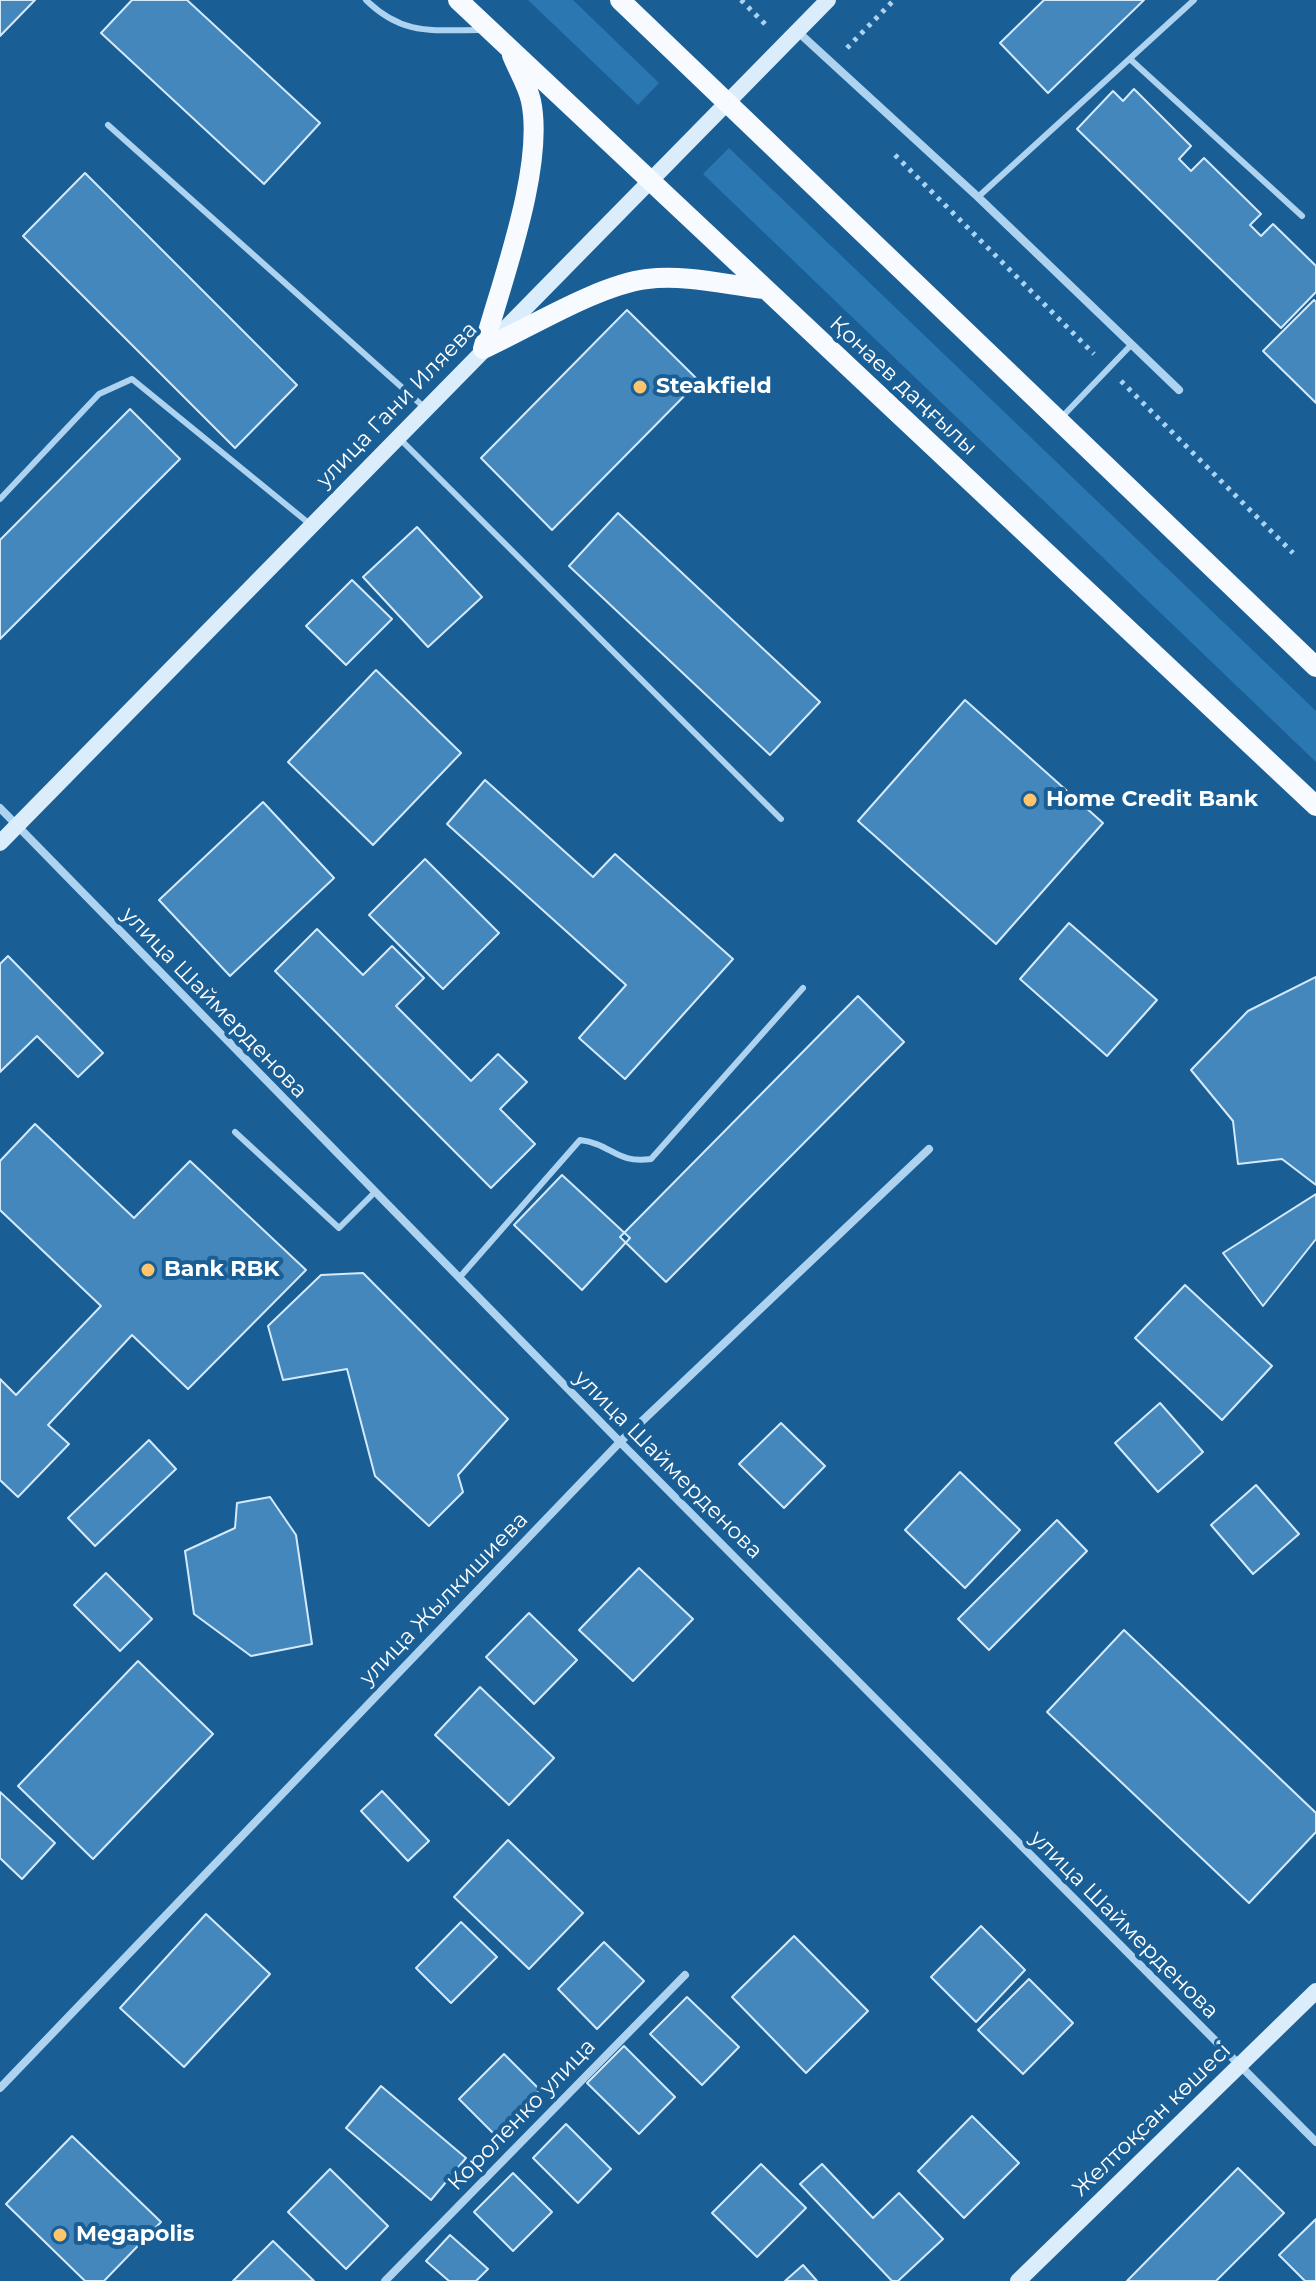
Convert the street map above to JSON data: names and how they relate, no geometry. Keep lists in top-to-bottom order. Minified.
{"streets":{"main road":["Қонаев даңғылы"],"street":["улица Гани Иляева","улица Шаймерденова","улица Жылкишиева","Короленко улица","Желтоқсан көшесі"]},"crossings":[["Қонаев даңғылы","улица Гани Иляева"],["улица Гани Иляева","улица Шаймерденова"],["улица Шаймерденова","улица Жылкишиева"],["улица Шаймерденова","Желтоқсан көшесі"]],"places":["Steakfield","Home Credit Bank","Bank RBK","Megapolis"]}
